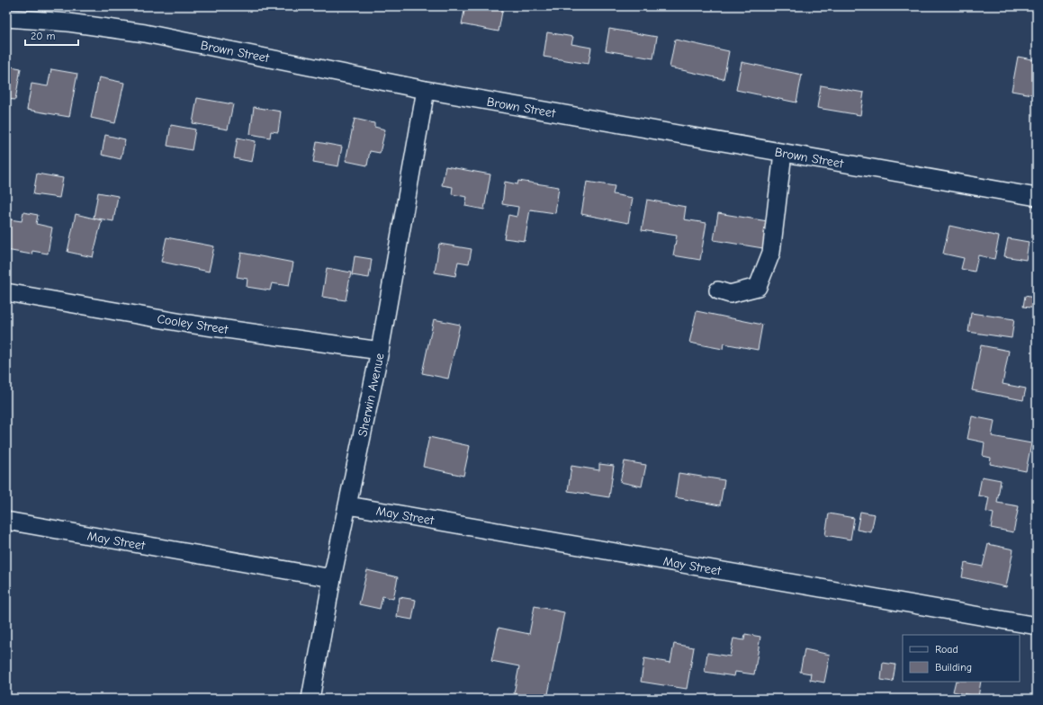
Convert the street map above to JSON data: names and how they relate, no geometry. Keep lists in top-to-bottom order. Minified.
{"streets":{"street":["Brown Street","Cooley Street","Sherwin Avenue","May Street"]},"crossings":[["Brown Street","Sherwin Avenue"],["Cooley Street","Sherwin Avenue"],["Sherwin Avenue","May Street"]],"legend":["Road","Building"],"scale_bar":"20 m"}
